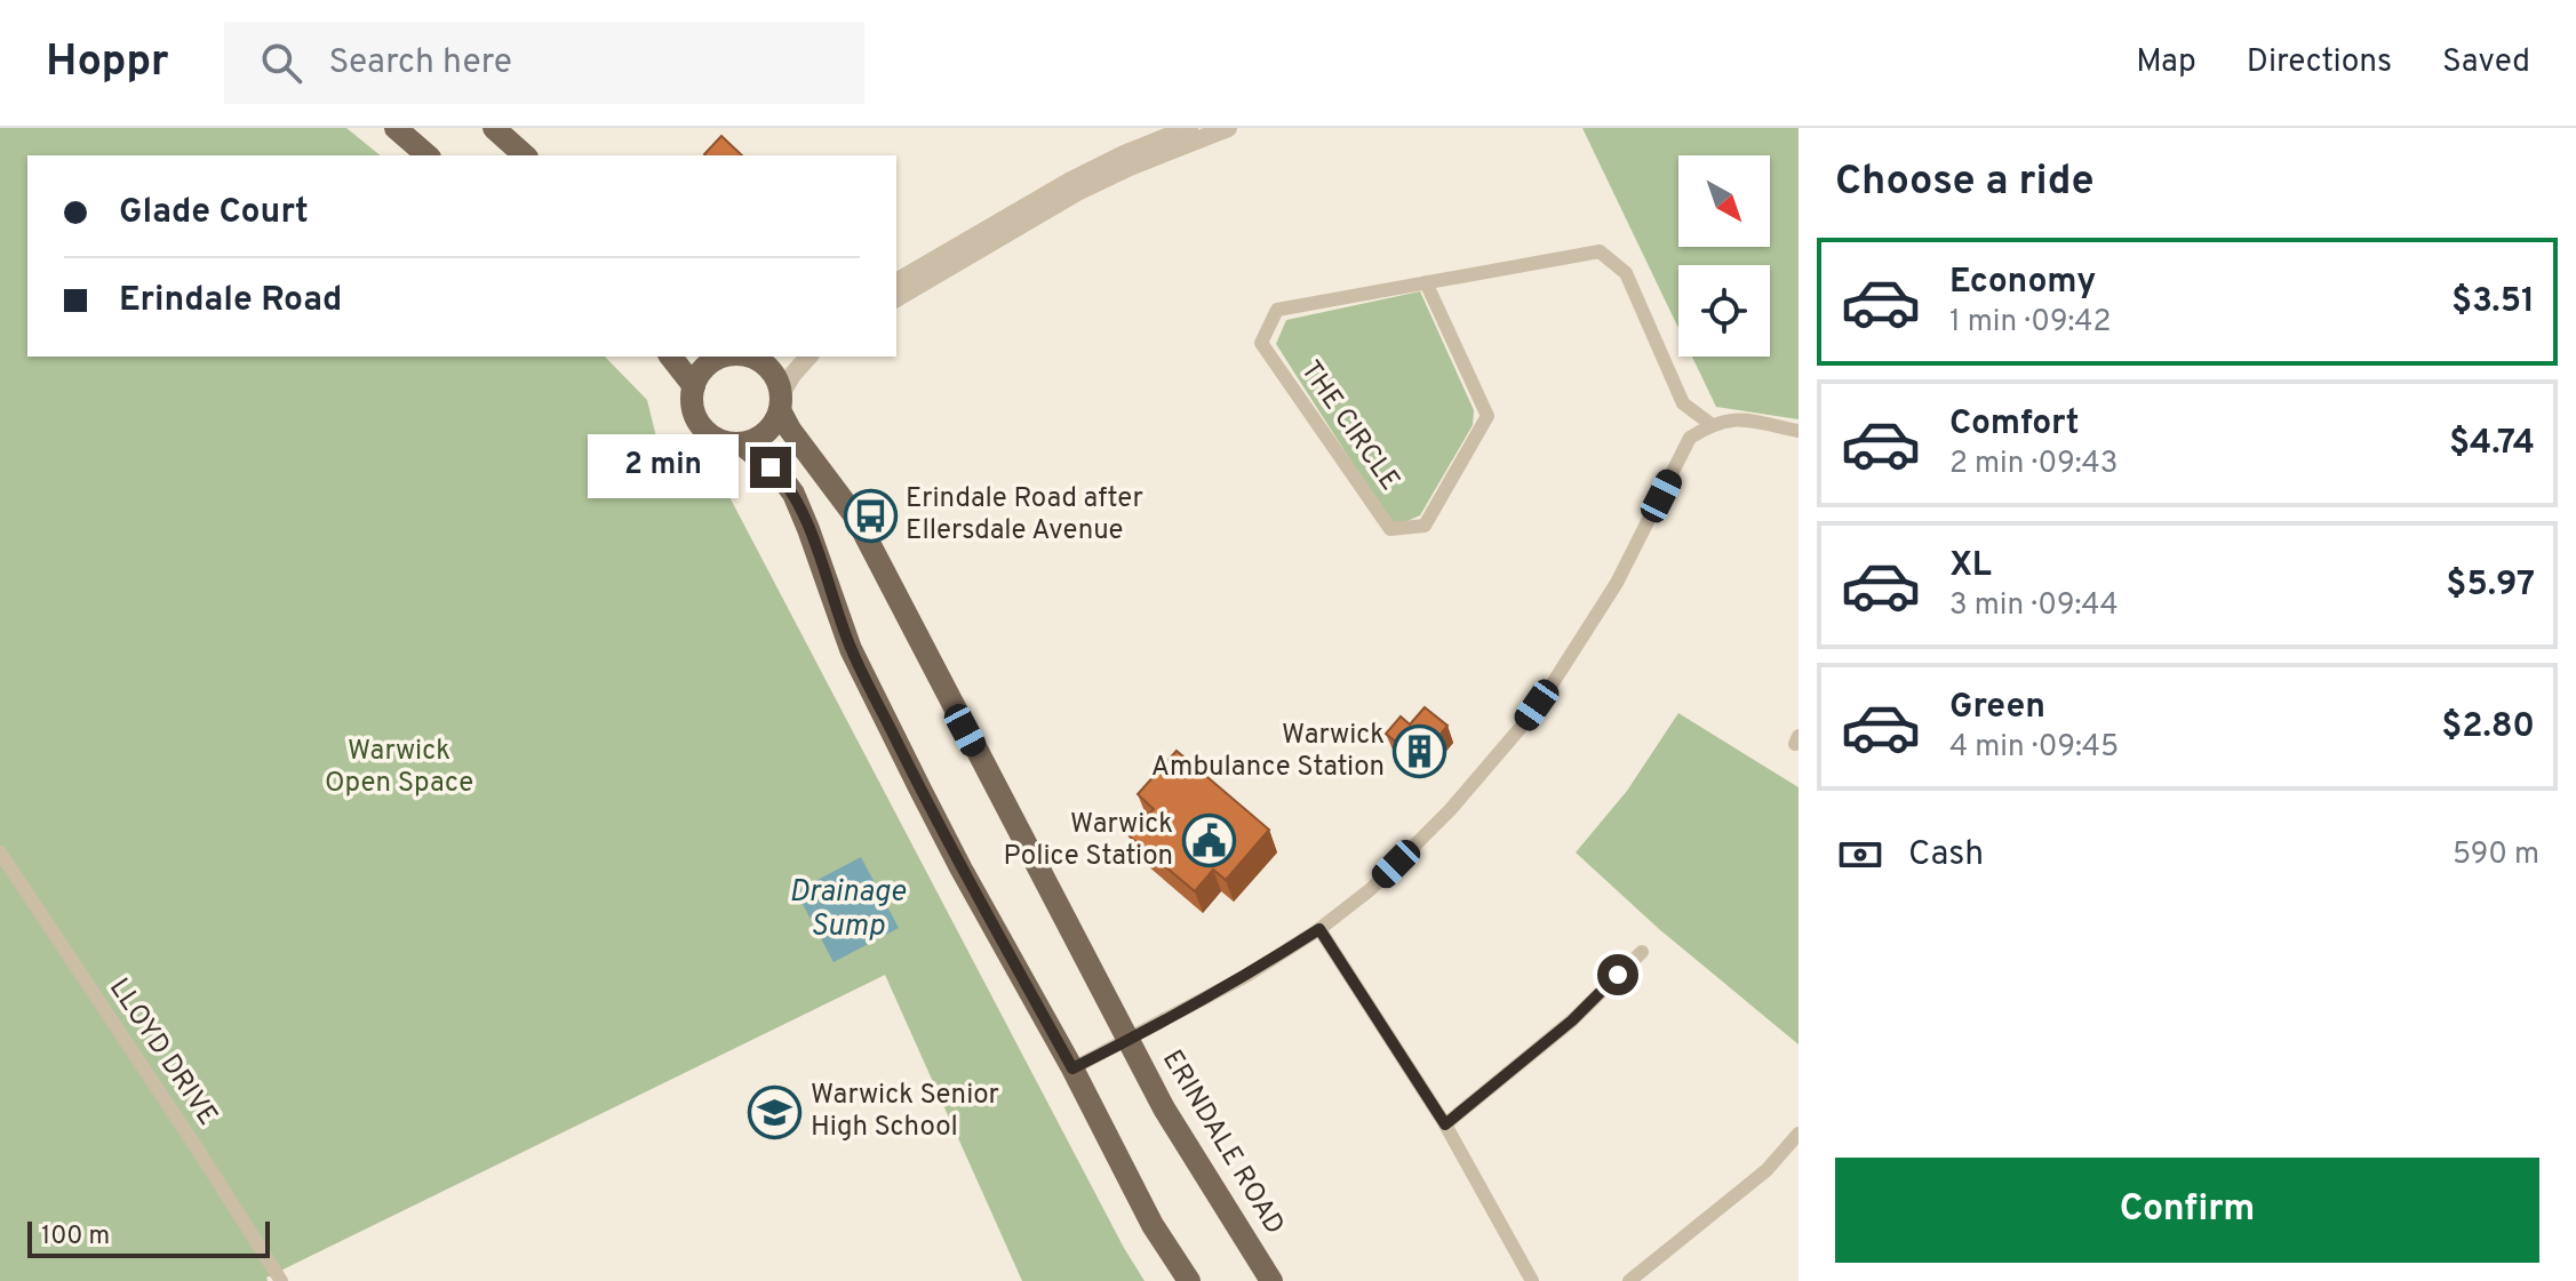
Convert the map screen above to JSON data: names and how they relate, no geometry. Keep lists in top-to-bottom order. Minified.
{"streets":{"main road":["ERINDALE ROAD"],"street":["THE CIRCLE","LLOYD DRIVE"]},"water":["Drainage Sump"],"parks":["Warwick Open Space"],"places":{"bus stop":["Erindale Road after Ellersdale Avenue"],"building":["Warwick Ambulance Station"],"public building":["Warwick Police Station"],"school or university":["Warwick Senior High School"]},"scale_bar":"100 m","north":"bottom right","page":{"header":"Hoppr","search":"Search here","nav":["Map","Directions","Saved"],"heading":"Choose a ride","banner":["Glade Court","Erindale Road"],"list":[{"name":"Economy","note":"1 min · 09:42","value":"$3.51"},{"name":"Comfort","note":"2 min · 09:43","value":"$4.74"},{"name":"XL","note":"3 min · 09:44","value":"$5.97"},{"name":"Green","note":"4 min · 09:45","value":"$2.80"}],"bubble":"2 min","pay":["Cash","590 m"],"buttons":"Confirm","scale":"100 m"}}
